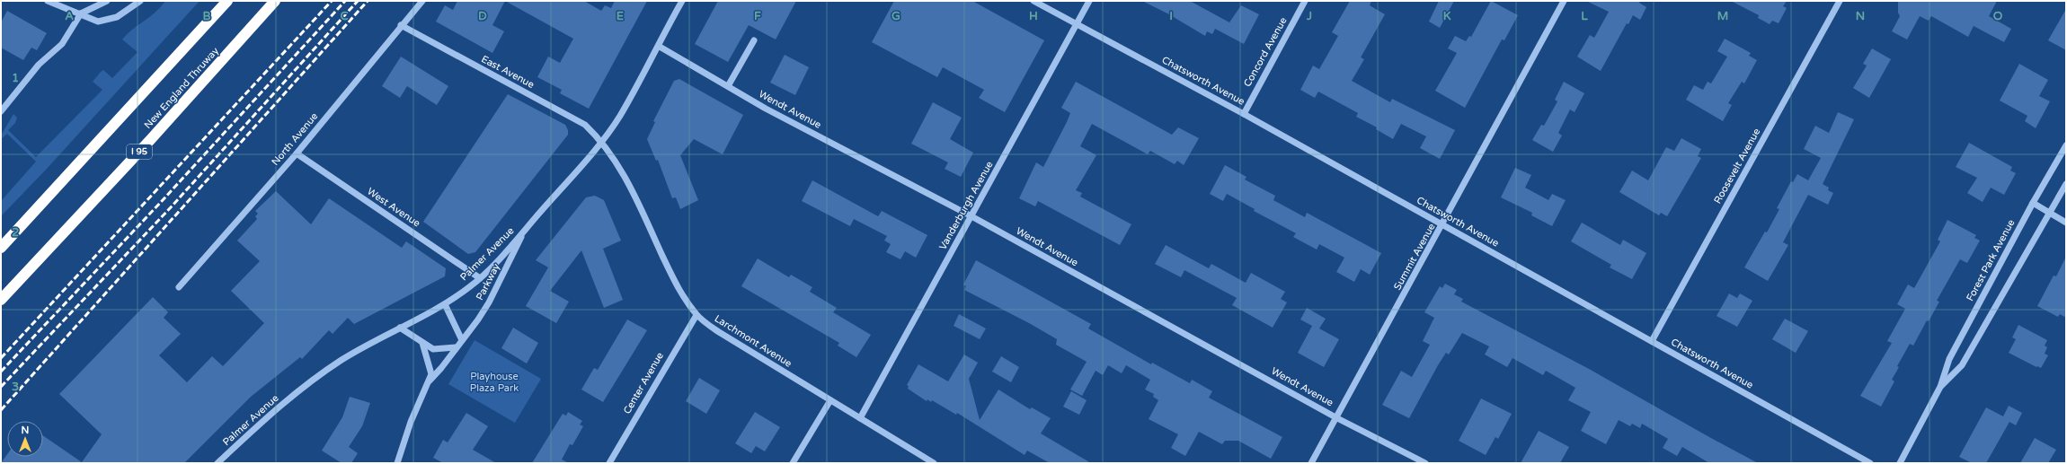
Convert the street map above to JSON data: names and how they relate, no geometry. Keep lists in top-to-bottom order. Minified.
{"streets":{"highway":["New England Thruway","I 95"],"street":["Concord Avenue","East Avenue","Chatsworth Avenue","Wendt Avenue","North Avenue","Roosevelt Avenue","Vanderburgh Avenue","West Avenue","Palmer Avenue","Summit Avenue","Forest Park Avenue","Parkway","Larchmont Avenue","Center Avenue"]},"crossings":[["Concord Avenue","Chatsworth Avenue"],["East Avenue","North Avenue"],["East Avenue","Palmer Avenue"],["East Avenue","Larchmont Avenue"],["Chatsworth Avenue","Roosevelt Avenue"],["Chatsworth Avenue","Vanderburgh Avenue"],["Chatsworth Avenue","Summit Avenue"],["Wendt Avenue","Vanderburgh Avenue"],["Wendt Avenue","Palmer Avenue"],["Wendt Avenue","Summit Avenue"],["North Avenue","West Avenue"],["Vanderburgh Avenue","Larchmont Avenue"],["West Avenue","Palmer Avenue"],["Palmer Avenue","Parkway"],["Palmer Avenue","Larchmont Avenue"],["Larchmont Avenue","Center Avenue"]],"parks":["Playhouse Plaza Park"],"north":"top","grid":{"columns":["A","B","C","D","E","F","G","H","I","J","K","L","M","N","O"],"rows":["1","2","3"]}}
